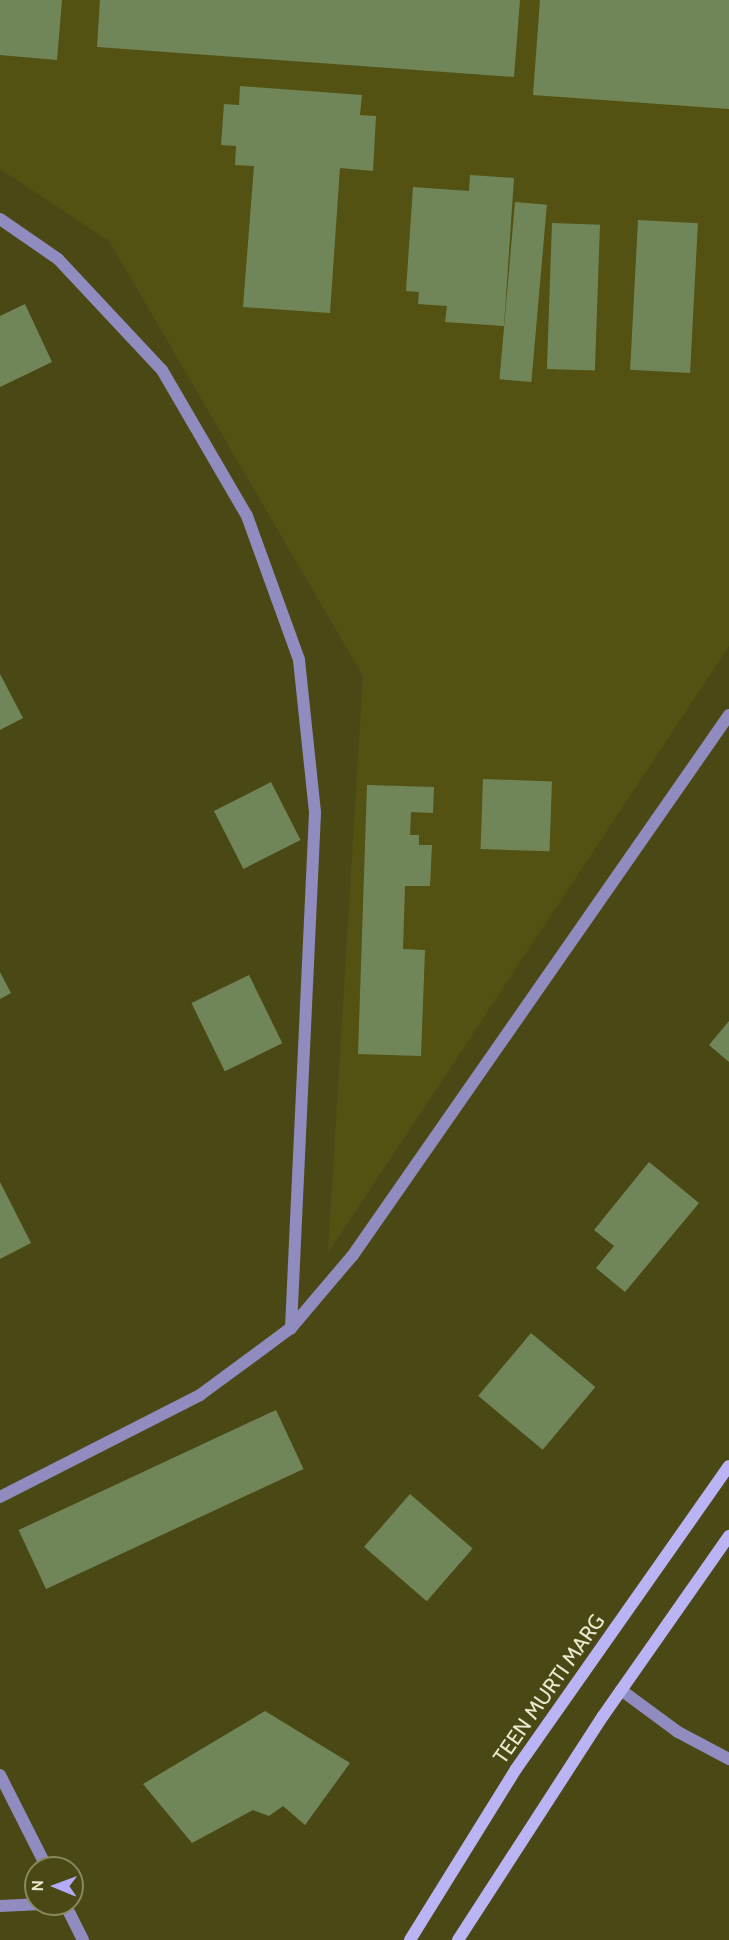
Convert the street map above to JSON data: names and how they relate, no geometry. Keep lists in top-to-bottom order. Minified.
{"streets":{"main road":["TEEN MURTI MARG"]},"north":"left"}
